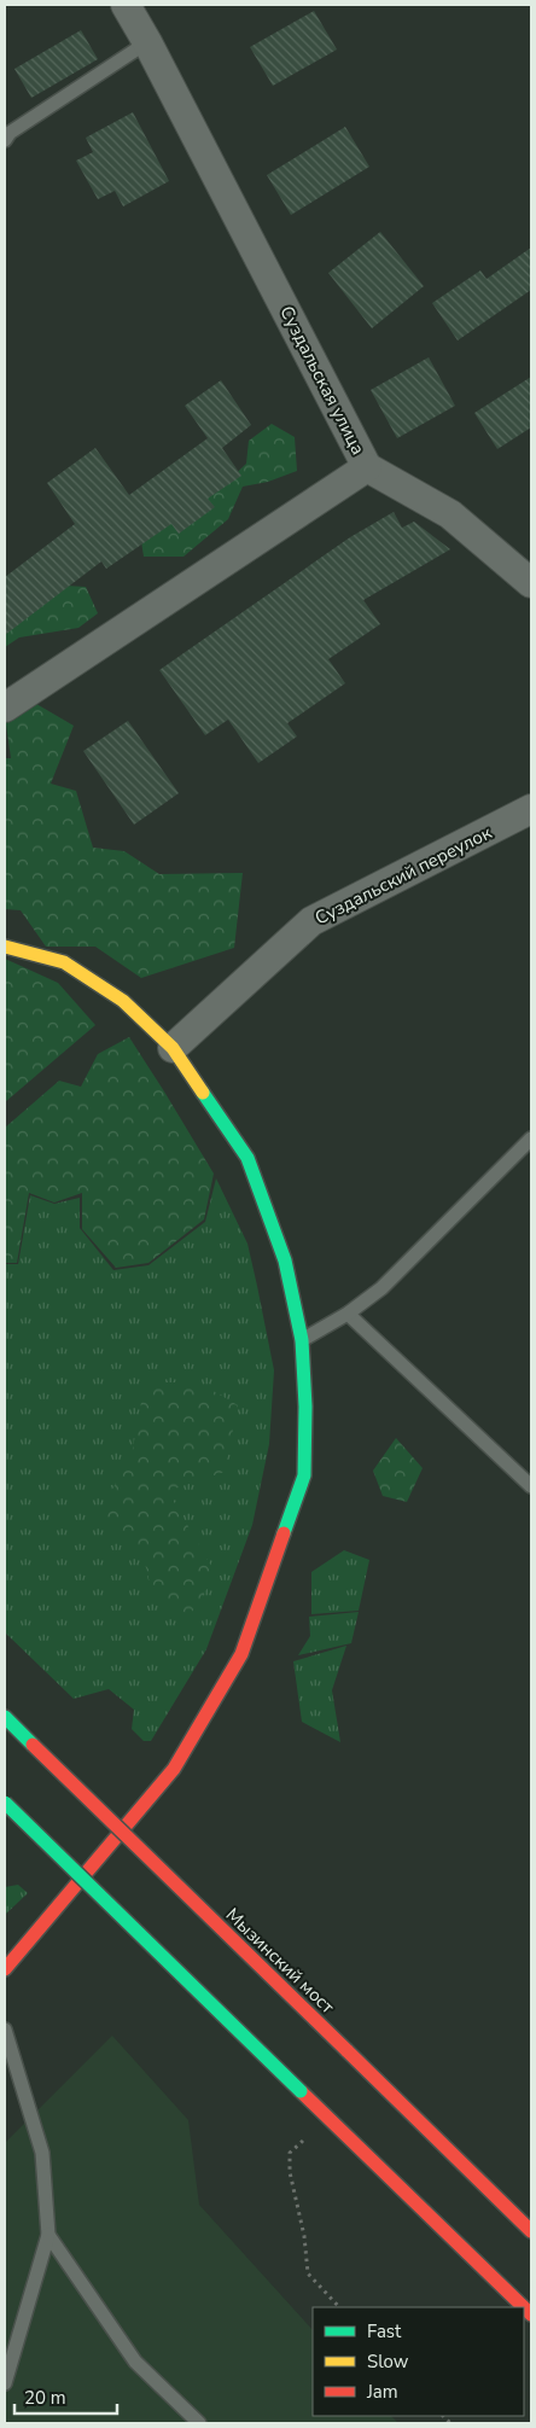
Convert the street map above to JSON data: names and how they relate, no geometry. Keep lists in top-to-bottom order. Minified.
{"streets":{"main road":["Мызинский мост"],"street":["Суздальская улица","Суздальский переулок"]},"legend":["Fast","Slow","Jam"],"scale_bar":"20 m"}
